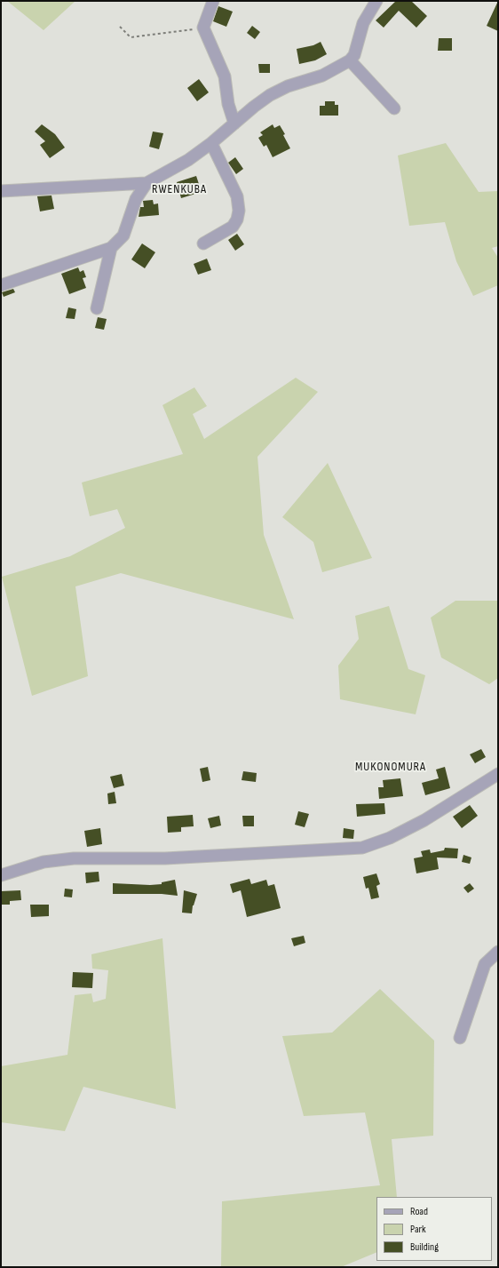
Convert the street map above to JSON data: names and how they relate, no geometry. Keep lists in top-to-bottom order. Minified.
{"districts":["RWENKUBA","MUKONOMURA"],"legend":["Road","Park","Building"]}
